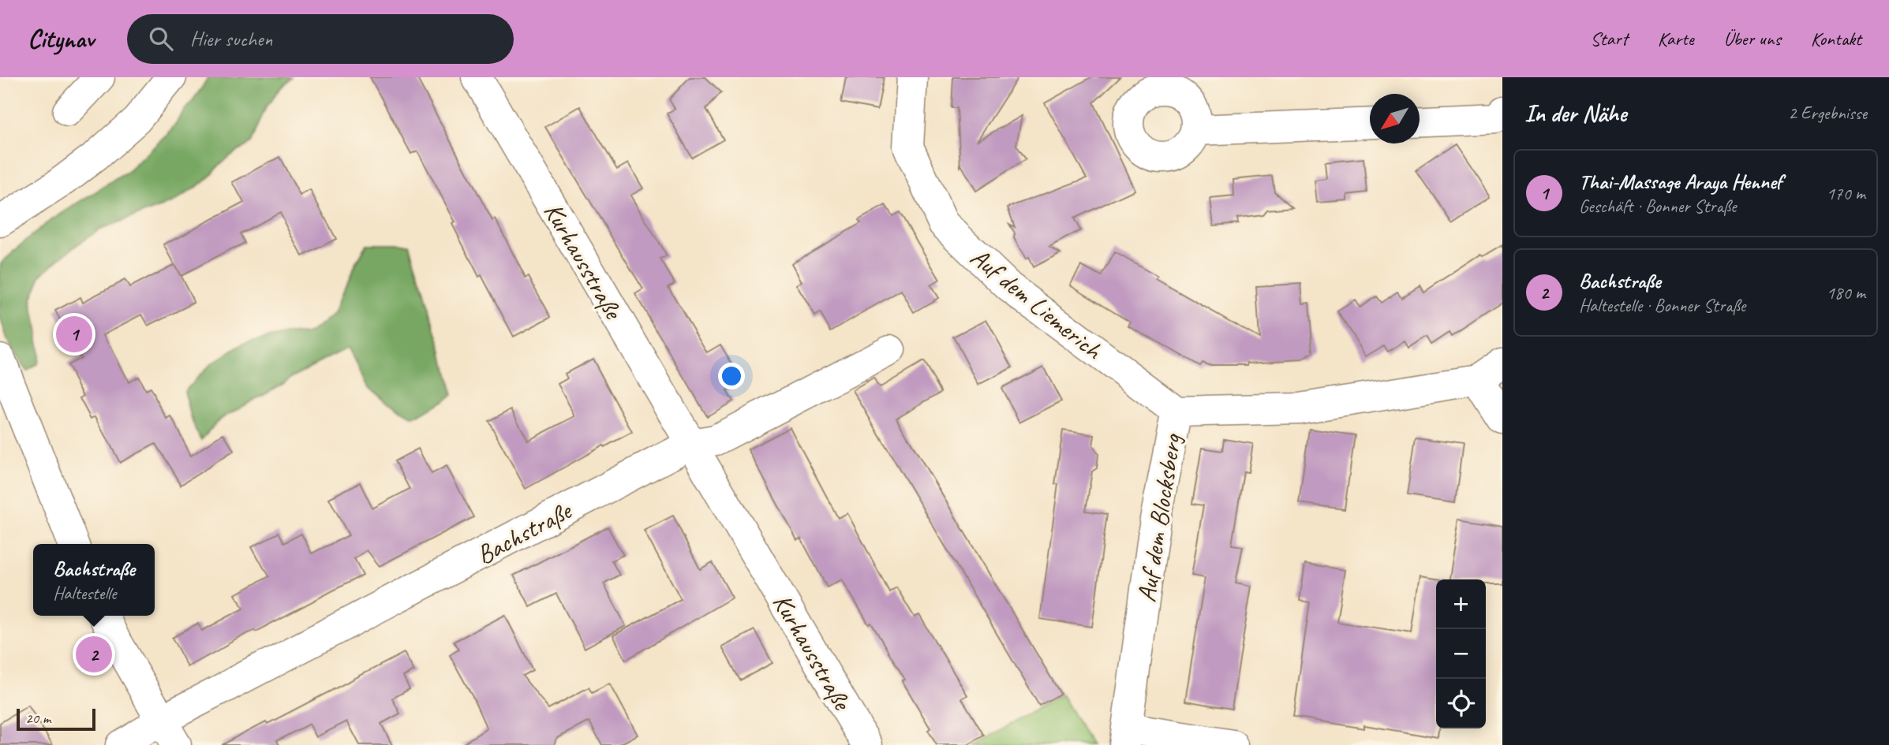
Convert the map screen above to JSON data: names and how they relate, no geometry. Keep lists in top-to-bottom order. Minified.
{"streets":{"street":["Kurhausstraße","Auf dem Liemerich","Auf dem Blocksberg","Bachstraße"]},"crossings":[["Kurhausstraße","Bachstraße"],["Auf dem Liemerich","Auf dem Blocksberg"]],"scale_bar":"20 m","north":"bottom left","page":{"header":"Citynav","search":"Hier suchen","nav":["Start","Karte","Über uns","Kontakt"],"heading":["In der Nähe","2 Ergebnisse"],"list":[{"mark":"1","name":"Thai-Massage Araya Hennef","note":"Geschäft · Bonner Straße","value":"170 m"},{"mark":"2","name":"Bachstraße","note":"Haltestelle · Bonner Straße","value":"180 m"}],"pins":["1","2"],"popup":["Bachstraße","Haltestelle"],"map_buttons":["+","−"],"scale":"20 m"}}
